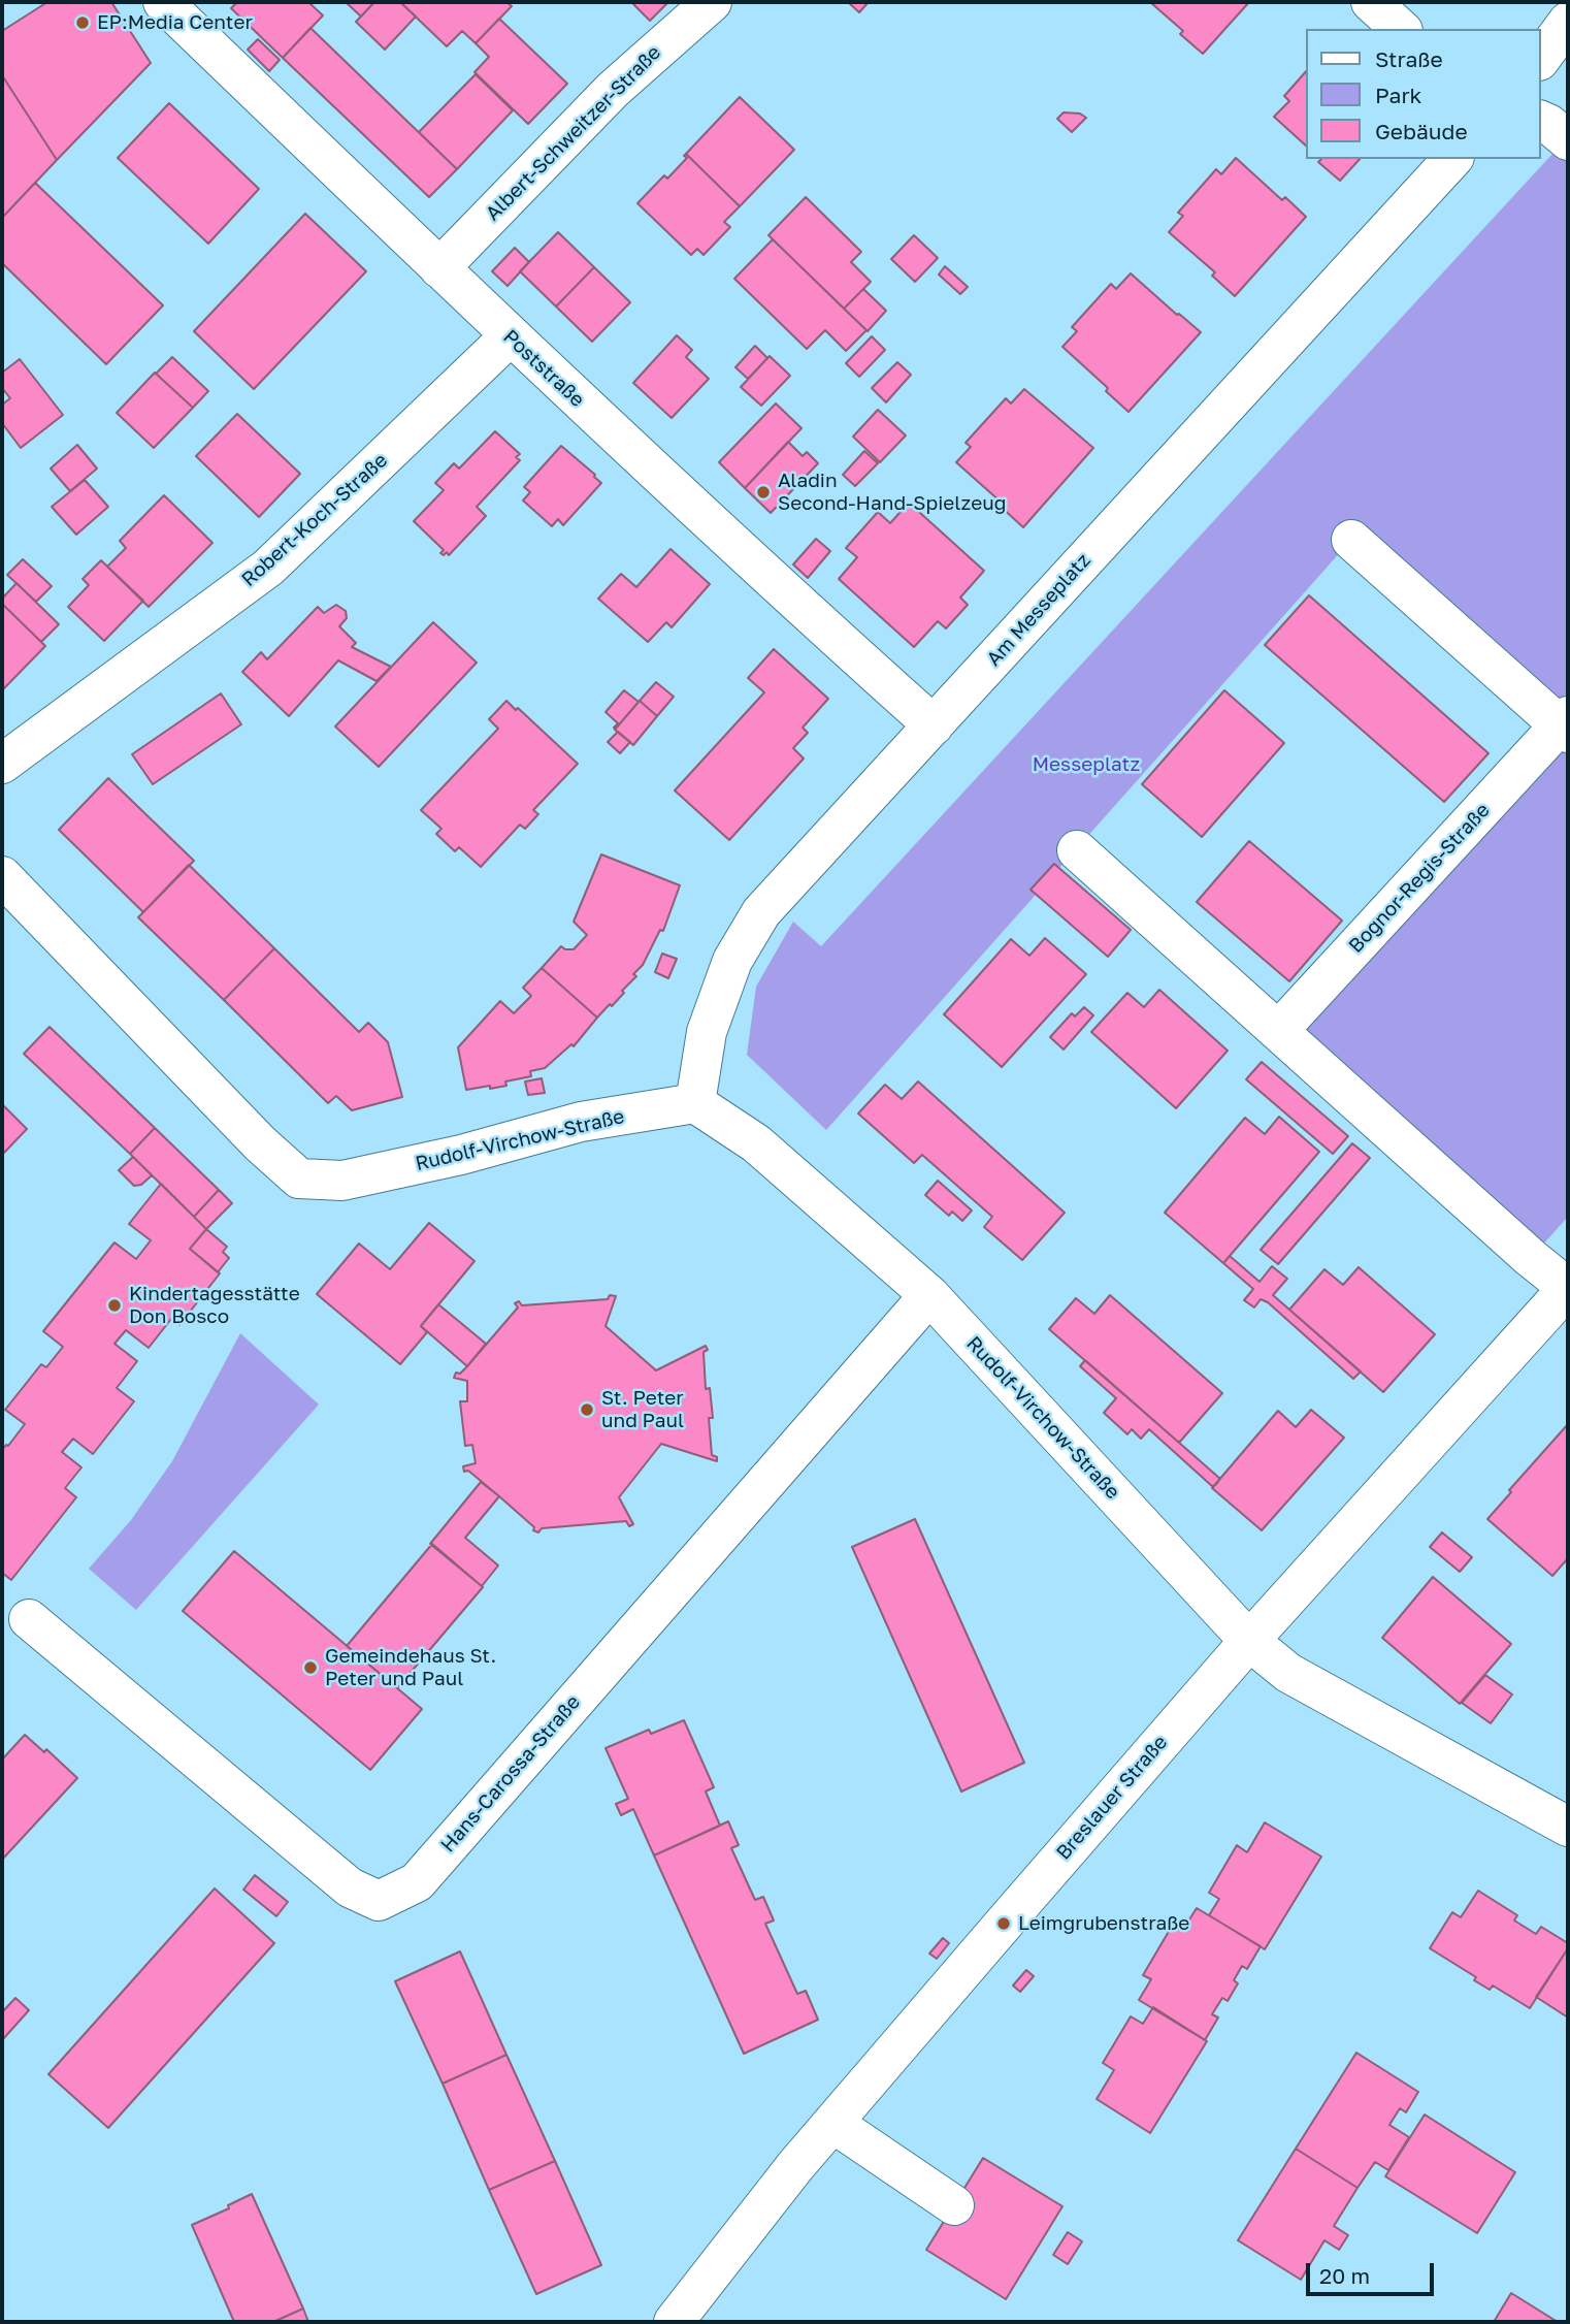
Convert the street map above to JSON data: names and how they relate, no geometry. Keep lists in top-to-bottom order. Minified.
{"streets":{"street":["Albert-Schweitzer-Straße","Poststraße","Robert-Koch-Straße","Am Messeplatz","Bognor-Regis-Straße","Rudolf-Virchow-Straße","Hans-Carossa-Straße","Breslauer Straße"]},"crossings":[["Albert-Schweitzer-Straße","Poststraße"],["Poststraße","Robert-Koch-Straße"],["Poststraße","Am Messeplatz"],["Am Messeplatz","Rudolf-Virchow-Straße"],["Rudolf-Virchow-Straße","Hans-Carossa-Straße"],["Rudolf-Virchow-Straße","Breslauer Straße"]],"parks":["Messeplatz"],"places":["EP:Media Center","Aladin Second-Hand-Spielzeug","Kindertagesstätte Don Bosco","St. Peter und Paul","Gemeindehaus St. Peter und Paul","Leimgrubenstraße"],"legend":["Straße","Park","Gebäude"],"scale_bar":"20 m"}
